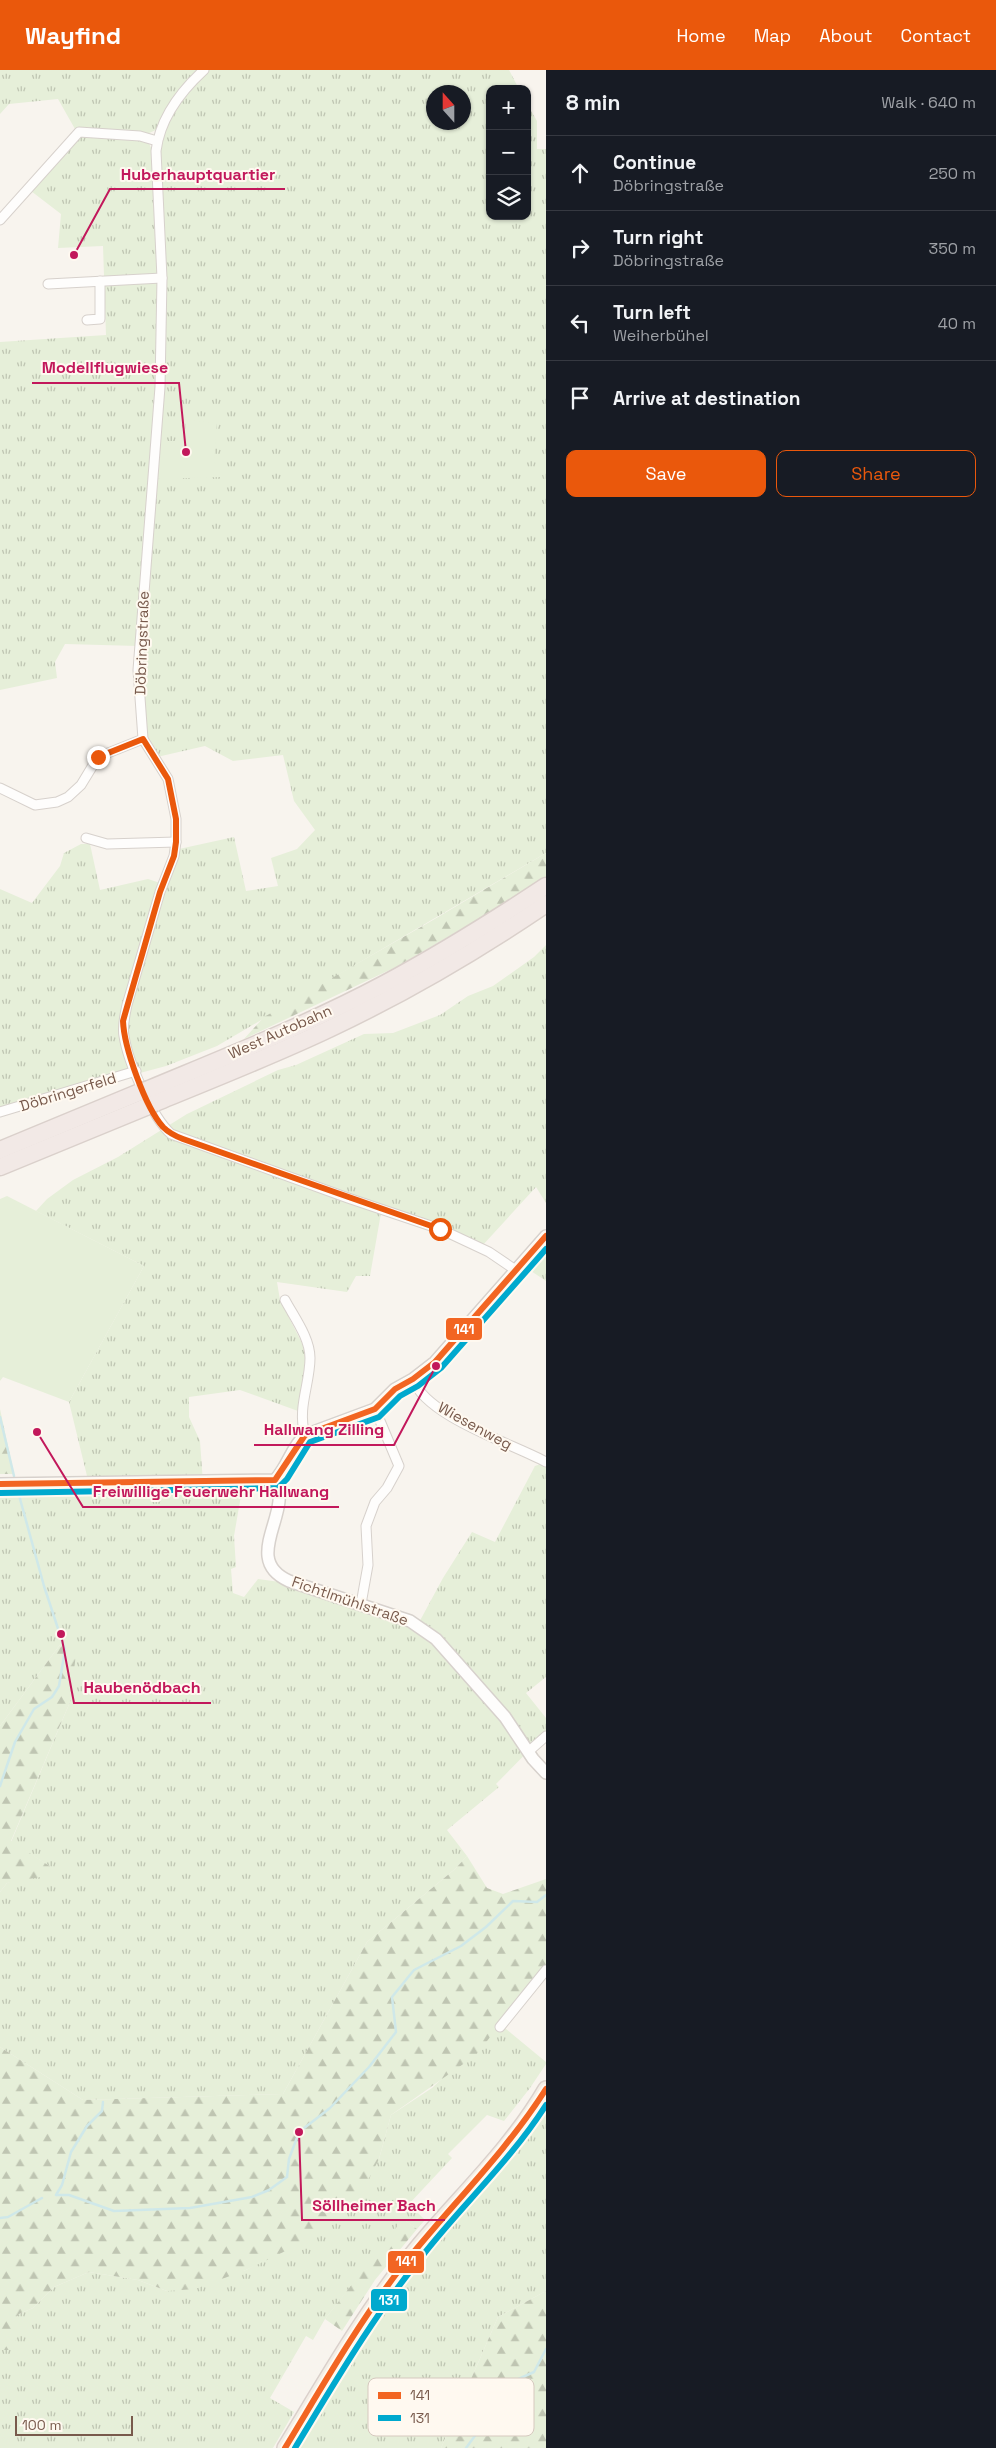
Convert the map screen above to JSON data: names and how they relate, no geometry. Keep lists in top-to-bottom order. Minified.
{"streets":{"highway":["West Autobahn"],"street":["Döbringstraße","Döbringerfeld","Wiesenweg","Fichtlmühlstraße"]},"crossings":[["Döbringstraße","Döbringerfeld"]],"places":["Huberhauptquartier","Modellflugwiese","Hallwang Zilling","Freiwillige Feuerwehr Hallwang","Haubenödbach","Söllheimer Bach"],"lines":["transit line 141","transit line 131"],"legend":["141","131"],"scale_bar":"100 m","north":"top","page":{"header":"Wayfind","nav":["Home","Map","About","Contact"],"heading":["8 min","Walk · 640 m"],"map_buttons":["+","−"],"list":[["Continue","Döbringstraße","250 m"],["Turn right","Döbringstraße","350 m"],["Turn left","Weiherbühel","40 m"],"Arrive at destination"],"buttons":["Save","Share"],"scale":"100 m"}}
